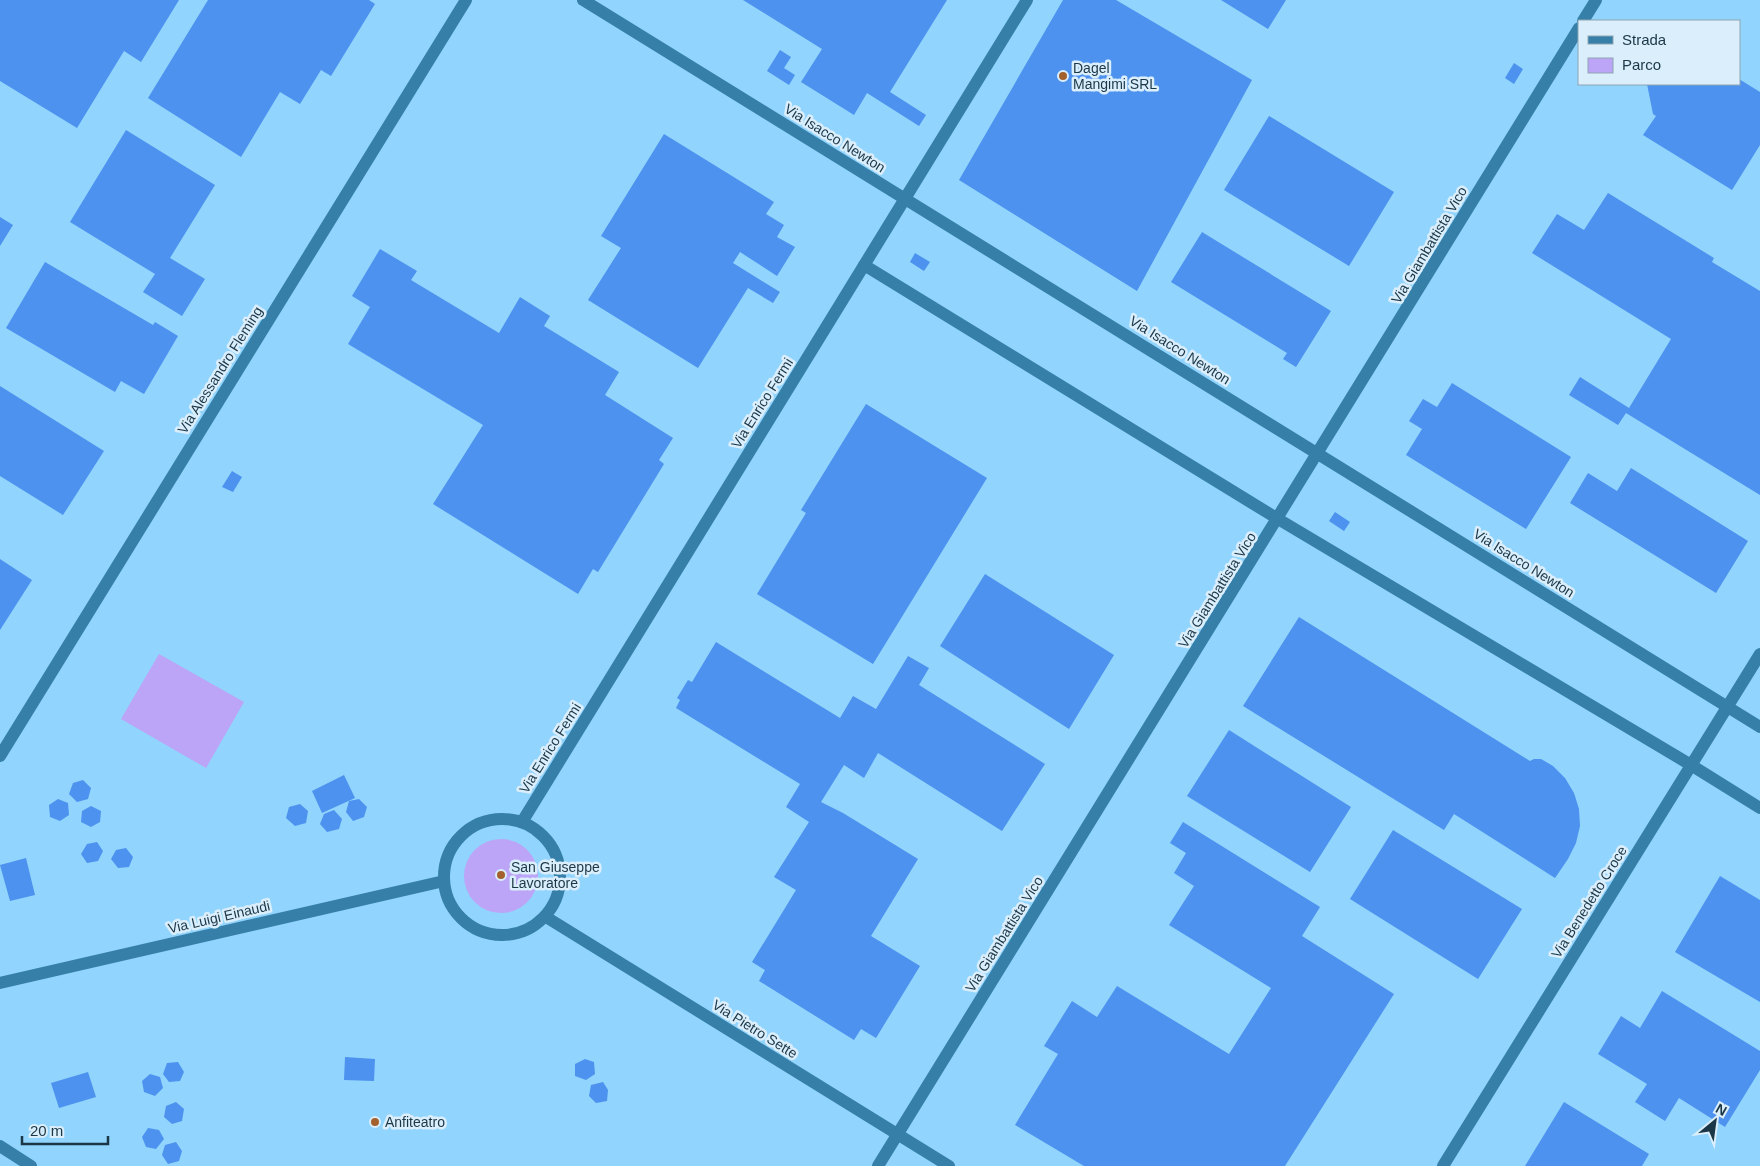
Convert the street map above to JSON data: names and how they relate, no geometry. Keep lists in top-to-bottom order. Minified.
{"streets":{"street":["Via Isacco Newton","Via Giambattista Vico","Via Alessandro Fleming","Via Enrico Fermi","Via Benedetto Croce","Via Luigi Einaudi","Via Pietro Sette"]},"crossings":[["Via Isacco Newton","Via Giambattista Vico"],["Via Isacco Newton","Via Enrico Fermi"],["Via Isacco Newton","Via Benedetto Croce"],["Via Giambattista Vico","Via Pietro Sette"],["Via Enrico Fermi","Via Luigi Einaudi"],["Via Enrico Fermi","Via Pietro Sette"],["Via Luigi Einaudi","Via Pietro Sette"]],"places":["Dagel Mangimi SRL","San Giuseppe Lavoratore","Anfiteatro"],"legend":["Strada","Parco"],"scale_bar":"20 m","north":"top right"}
